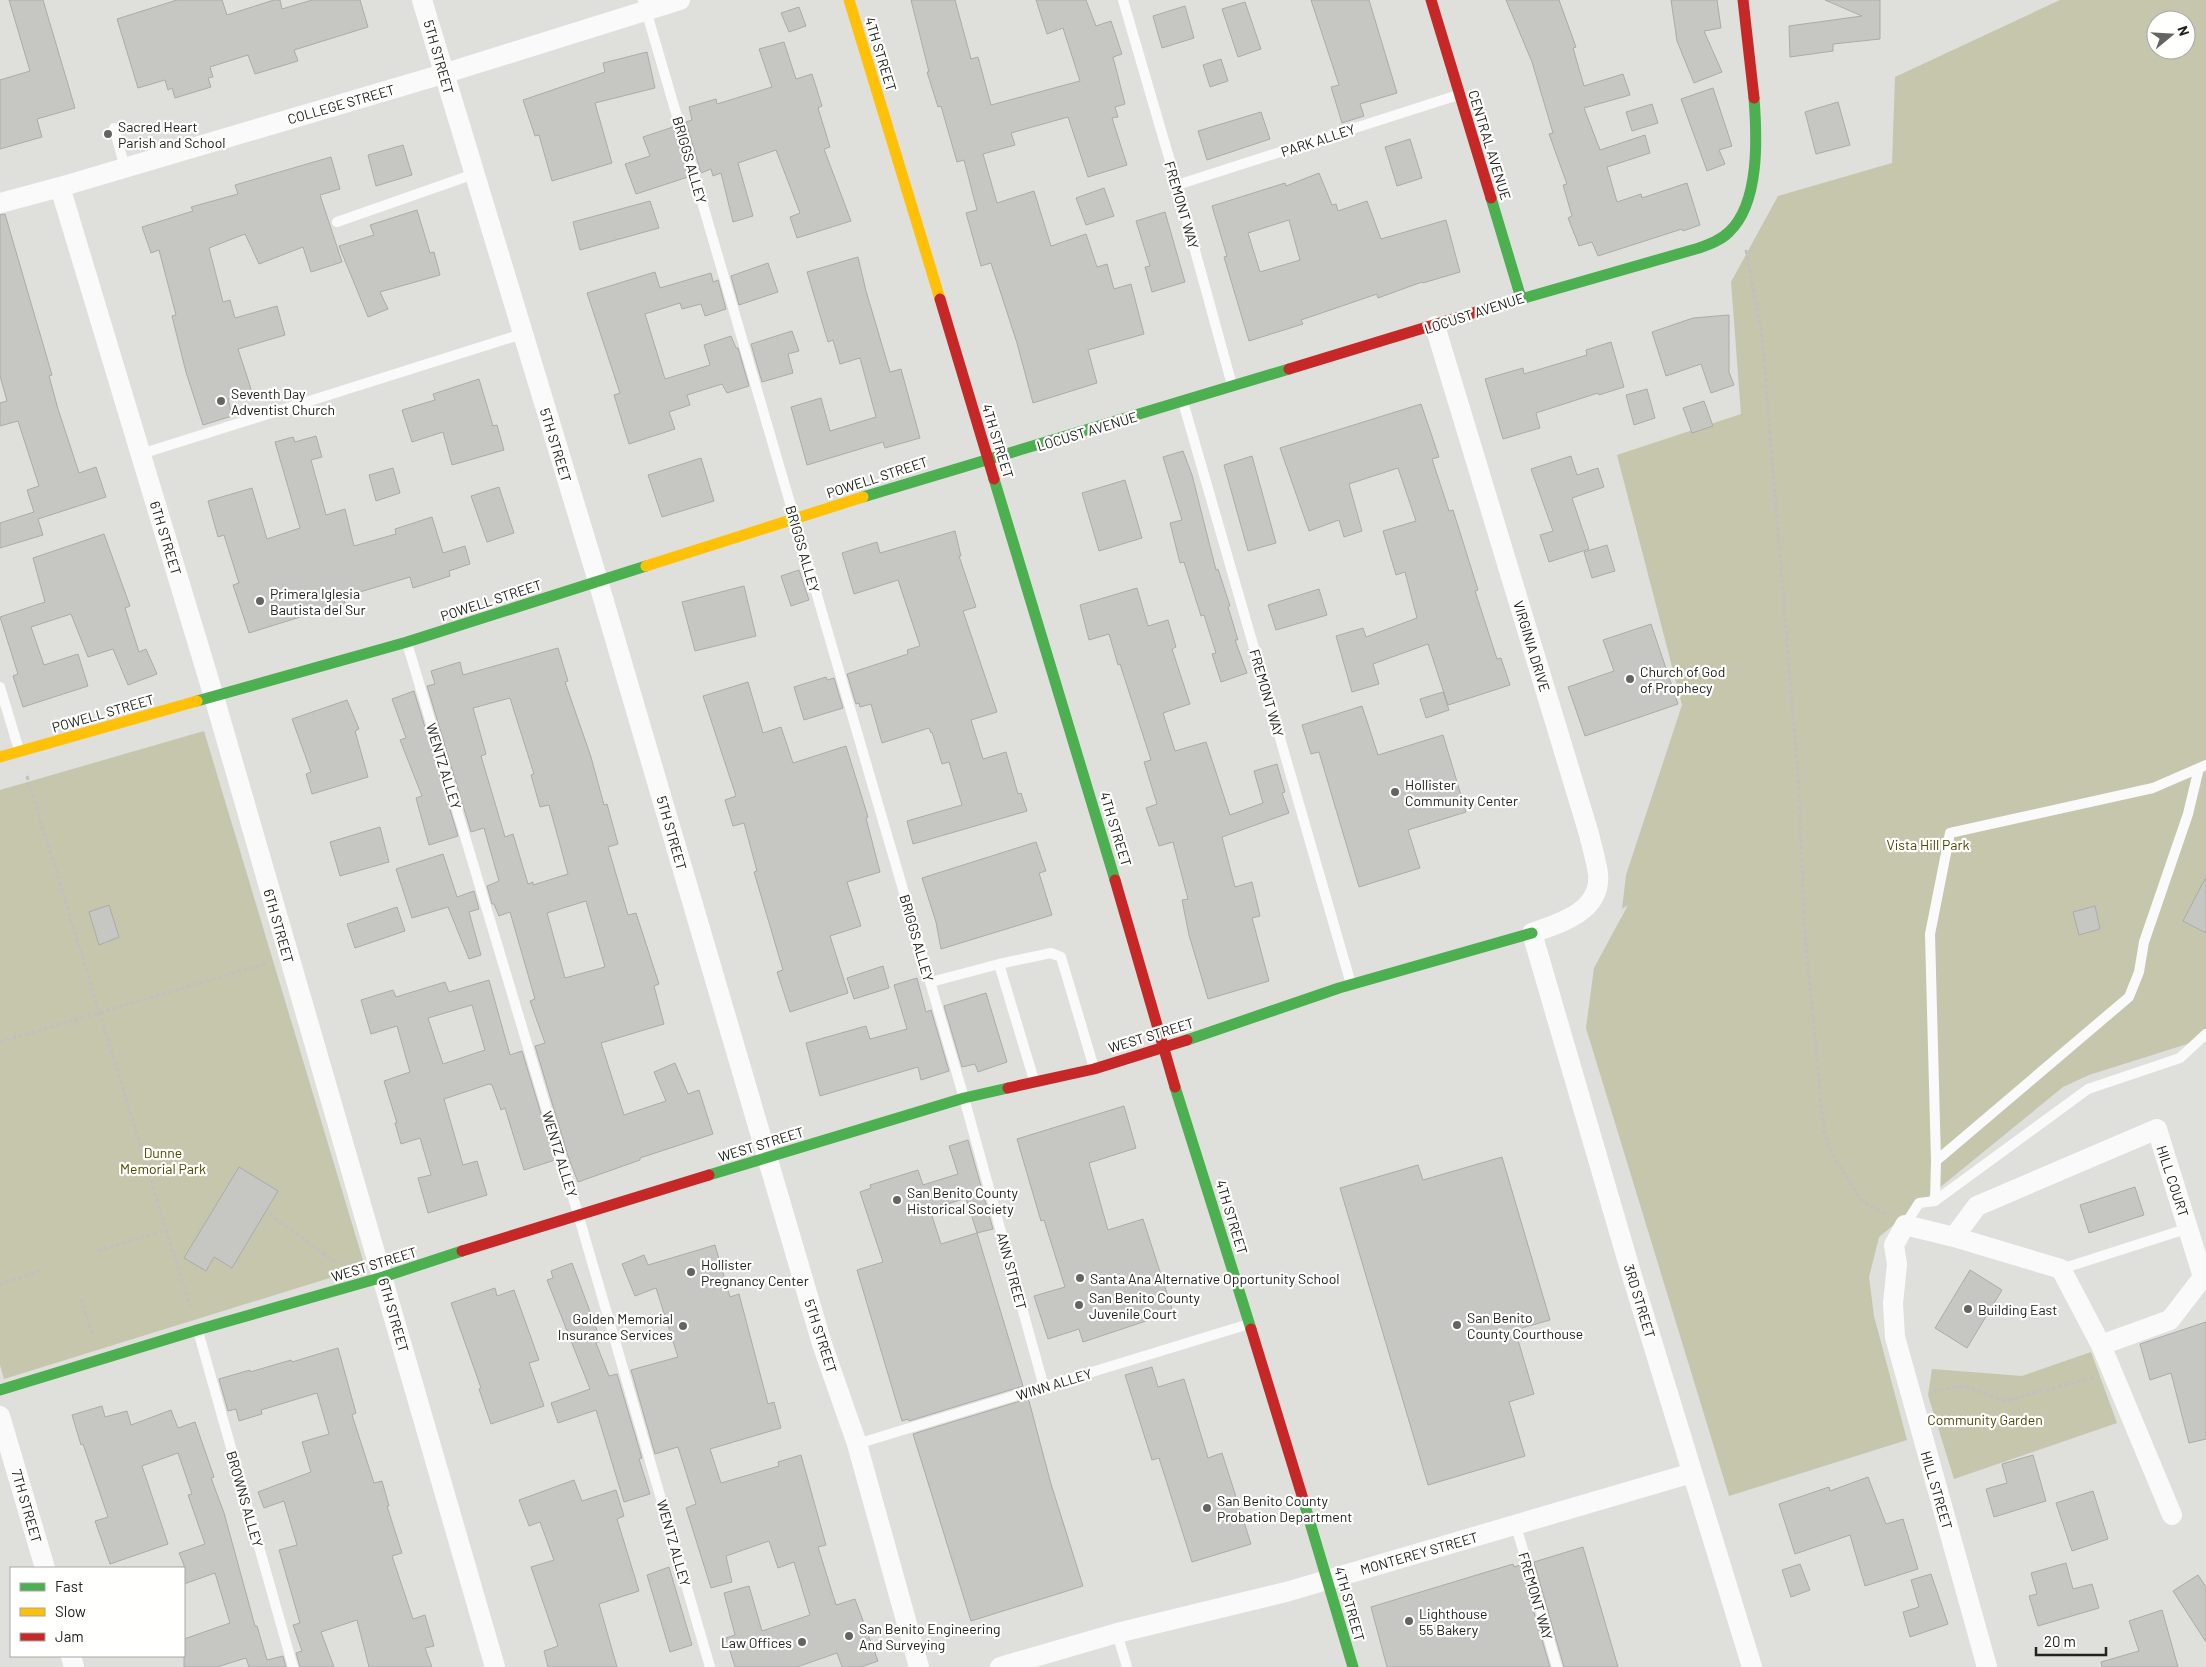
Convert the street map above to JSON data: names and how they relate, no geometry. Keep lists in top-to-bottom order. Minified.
{"streets":{"street":["4TH STREET","5TH STREET","COLLEGE STREET","CENTRAL AVENUE","LOCUST AVENUE","POWELL STREET","6TH STREET","VIRGINIA DRIVE","WEST STREET","HILL COURT","3RD STREET","HILL STREET","7TH STREET","MONTEREY STREET"],"lane":["PARK ALLEY","BRIGGS ALLEY","FREMONT WAY","WENTZ ALLEY","ANN STREET","WINN ALLEY","BROWNS ALLEY"]},"crossings":[["4TH STREET","LOCUST AVENUE"],["4TH STREET","POWELL STREET"],["4TH STREET","WEST STREET"],["4TH STREET","WINN ALLEY"],["4TH STREET","MONTEREY STREET"],["5TH STREET","COLLEGE STREET"],["5TH STREET","POWELL STREET"],["5TH STREET","WEST STREET"],["5TH STREET","WINN ALLEY"],["COLLEGE STREET","BRIGGS ALLEY"],["COLLEGE STREET","6TH STREET"],["PARK ALLEY","CENTRAL AVENUE"],["PARK ALLEY","FREMONT WAY"],["CENTRAL AVENUE","LOCUST AVENUE"],["BRIGGS ALLEY","POWELL STREET"],["BRIGGS ALLEY","WEST STREET"],["BRIGGS ALLEY","ANN STREET"],["FREMONT WAY","LOCUST AVENUE"],["FREMONT WAY","WEST STREET"],["FREMONT WAY","MONTEREY STREET"],["LOCUST AVENUE","POWELL STREET"],["LOCUST AVENUE","VIRGINIA DRIVE"],["POWELL STREET","6TH STREET"],["POWELL STREET","WENTZ ALLEY"],["6TH STREET","WEST STREET"],["VIRGINIA DRIVE","WEST STREET"],["VIRGINIA DRIVE","3RD STREET"],["WENTZ ALLEY","WEST STREET"],["WEST STREET","ANN STREET"],["WEST STREET","3RD STREET"],["WEST STREET","BROWNS ALLEY"],["ANN STREET","WINN ALLEY"],["3RD STREET","MONTEREY STREET"]],"parks":["Vista Hill Park","Dunne Memorial Park","Community Garden"],"places":["Sacred Heart Parish and School","Seventh Day Adventist Church","Primera Iglesia Bautista del Sur","Church of God of Prophecy","Hollister Community Center","San Benito County Historical Society","Hollister Pregnancy Center","Santa Ana Alternative Opportunity School","San Benito County Juvenile Court","Building East","San Benito County Courthouse","Golden Memorial Insurance Services","San Benito County Probation Department","Lighthouse 55 Bakery","San Benito Engineering And Surveying","Law Offices"],"legend":["Fast","Slow","Jam"],"scale_bar":"20 m","north":"right"}
